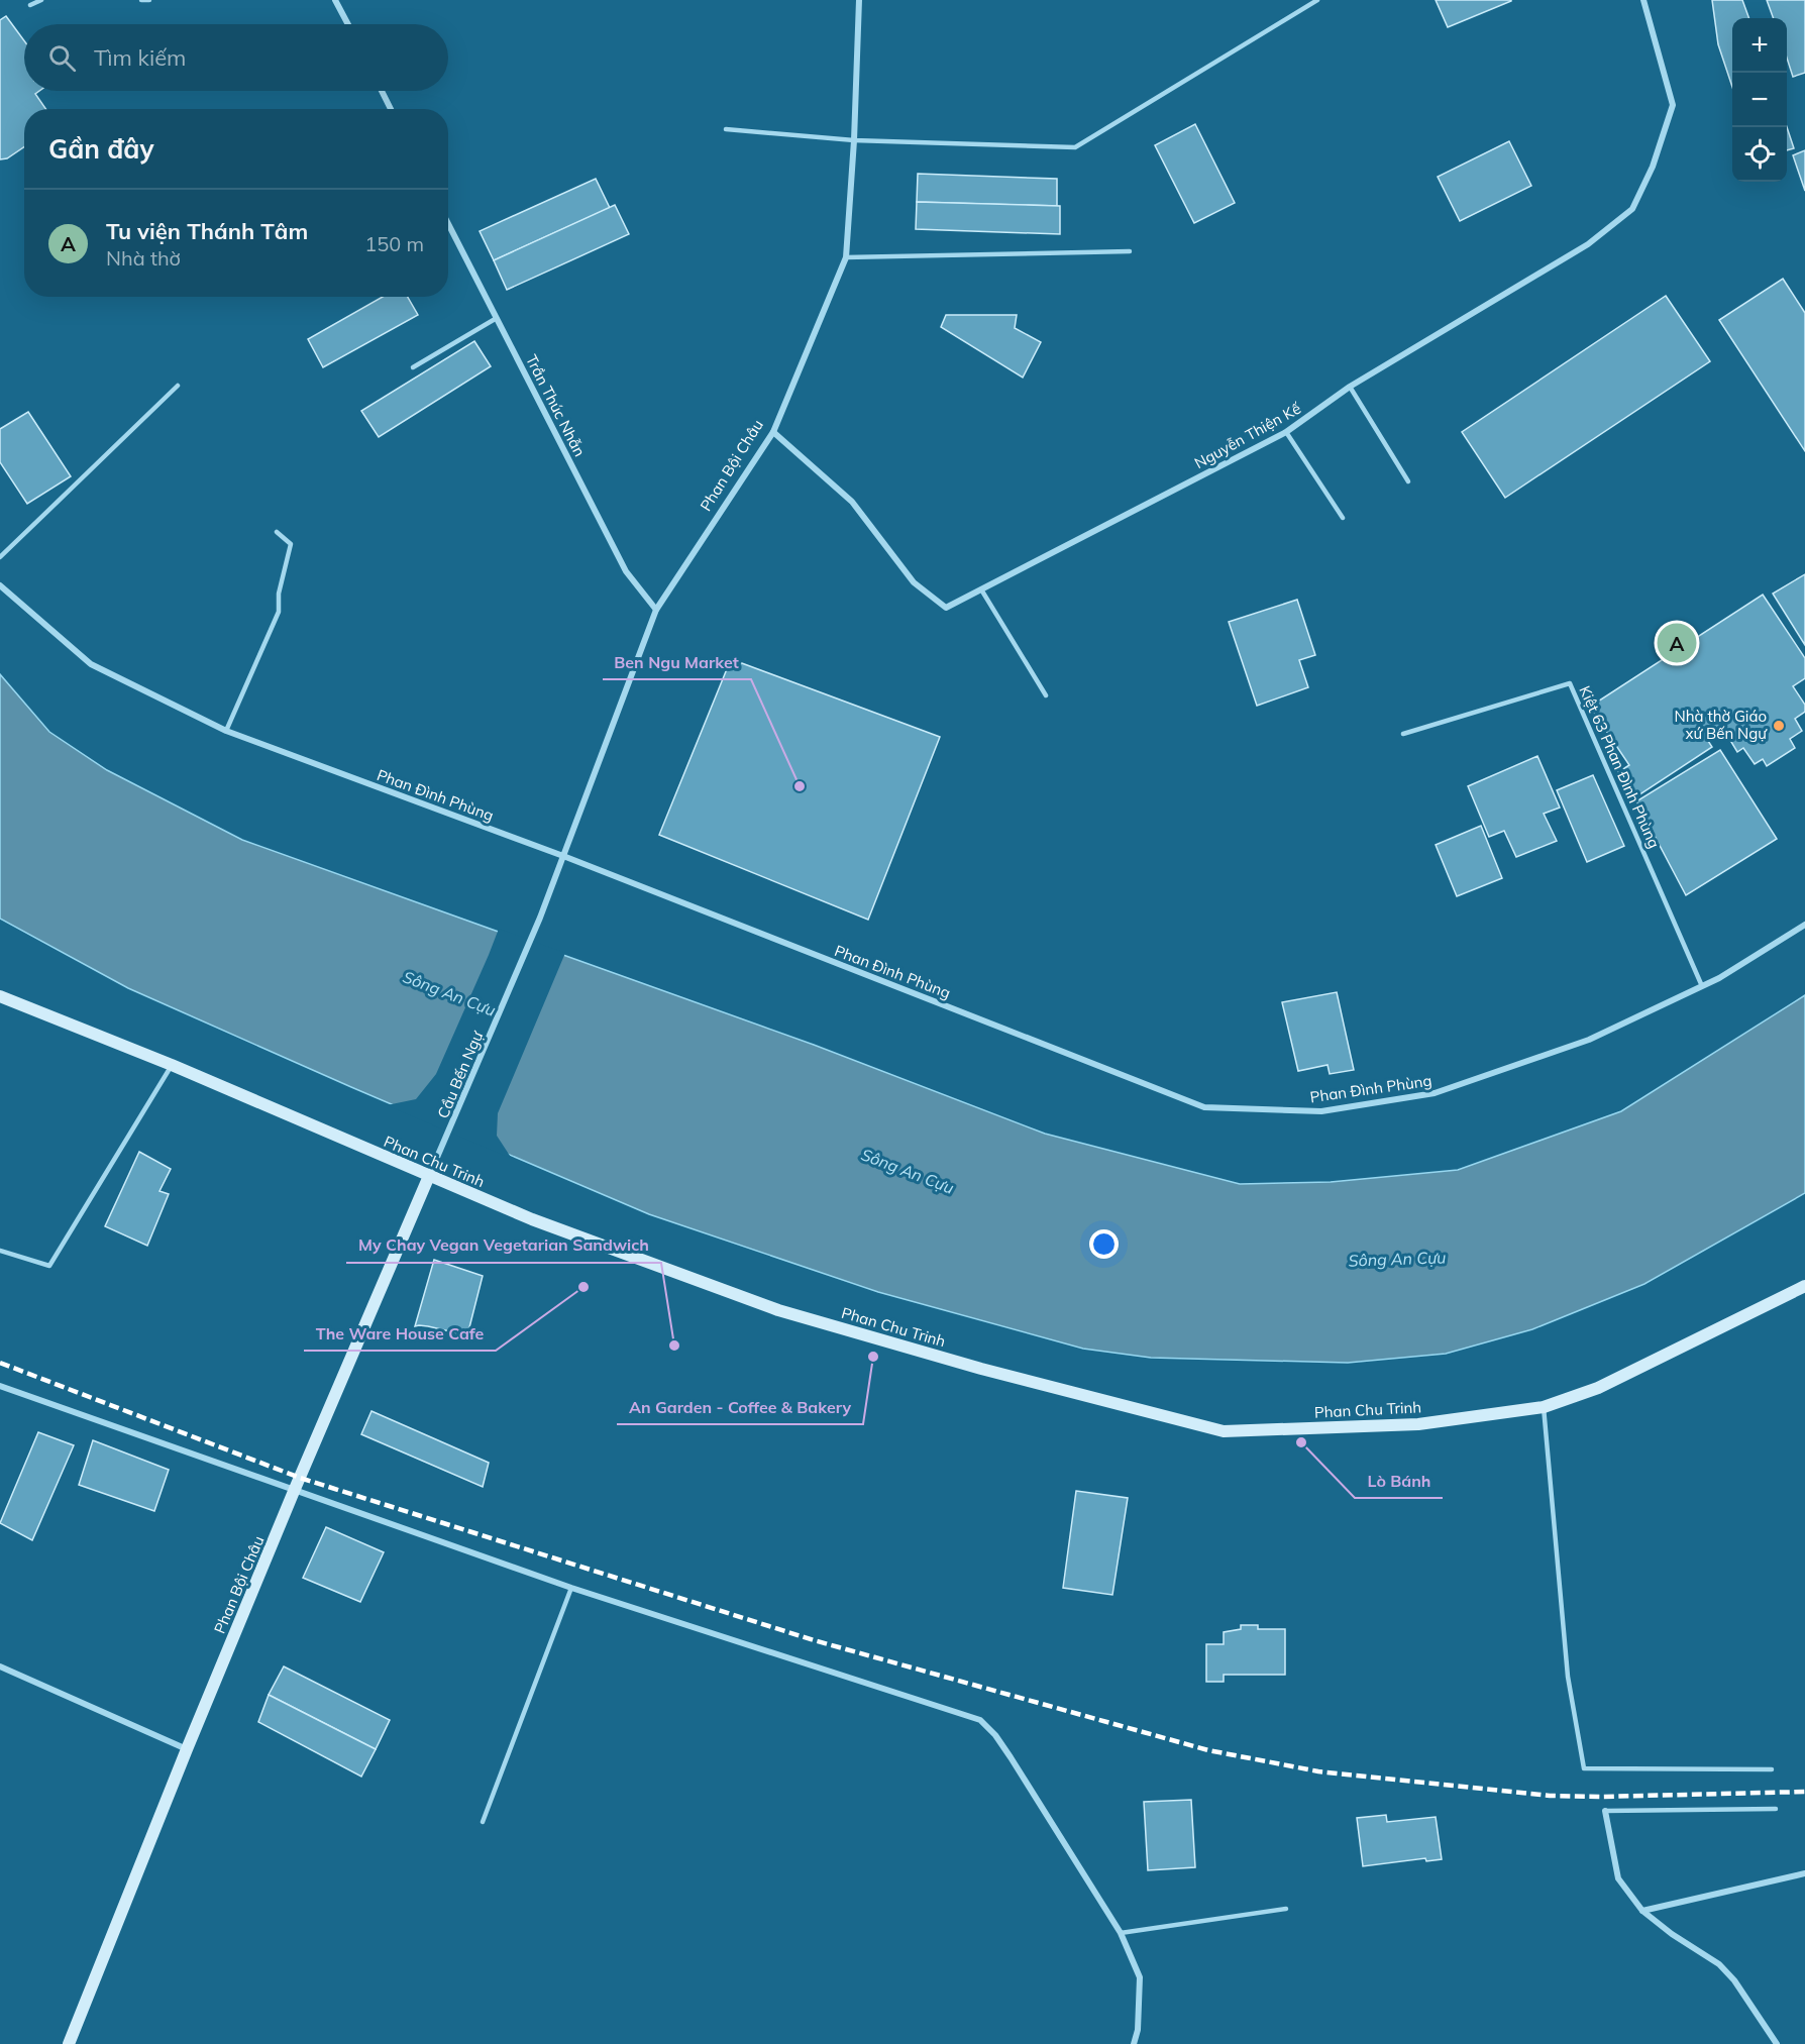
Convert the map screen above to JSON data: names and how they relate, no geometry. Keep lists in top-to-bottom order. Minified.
{"streets":{"street":["Trần Thúc Nhẫn","Nguyễn Thiện Kế","Phan Bội Châu","Phan Đình Phùng","Cầu Bến Ngự","Phan Chu Trinh"],"lane":["Kiệt 63 Phan Đình Phùng"]},"crossings":[["Trần Thúc Nhẫn","Phan Bội Châu"],["Nguyễn Thiện Kế","Phan Bội Châu"],["Phan Bội Châu","Phan Đình Phùng"],["Phan Bội Châu","Cầu Bến Ngự"],["Phan Bội Châu","Phan Chu Trinh"],["Kiệt 63 Phan Đình Phùng","Phan Đình Phùng"],["Phan Đình Phùng","Cầu Bến Ngự"]],"water":["Sông An Cựu"],"places":["Nhà thờ Giáo xứ Bến Ngự","Ben Ngu Market","The Ware House Cafe","My Chay Vegan Vegetarian Sandwich","An Garden - Coffee & Bakery","Lò Bánh"],"page":{"map_buttons":["+","−"],"search":"Tìm kiếm","heading":"Gần đây","list":[{"mark":"A","name":"Tu viện Thánh Tâm","note":"Nhà thờ","value":"150 m"}],"pins":"A"}}
